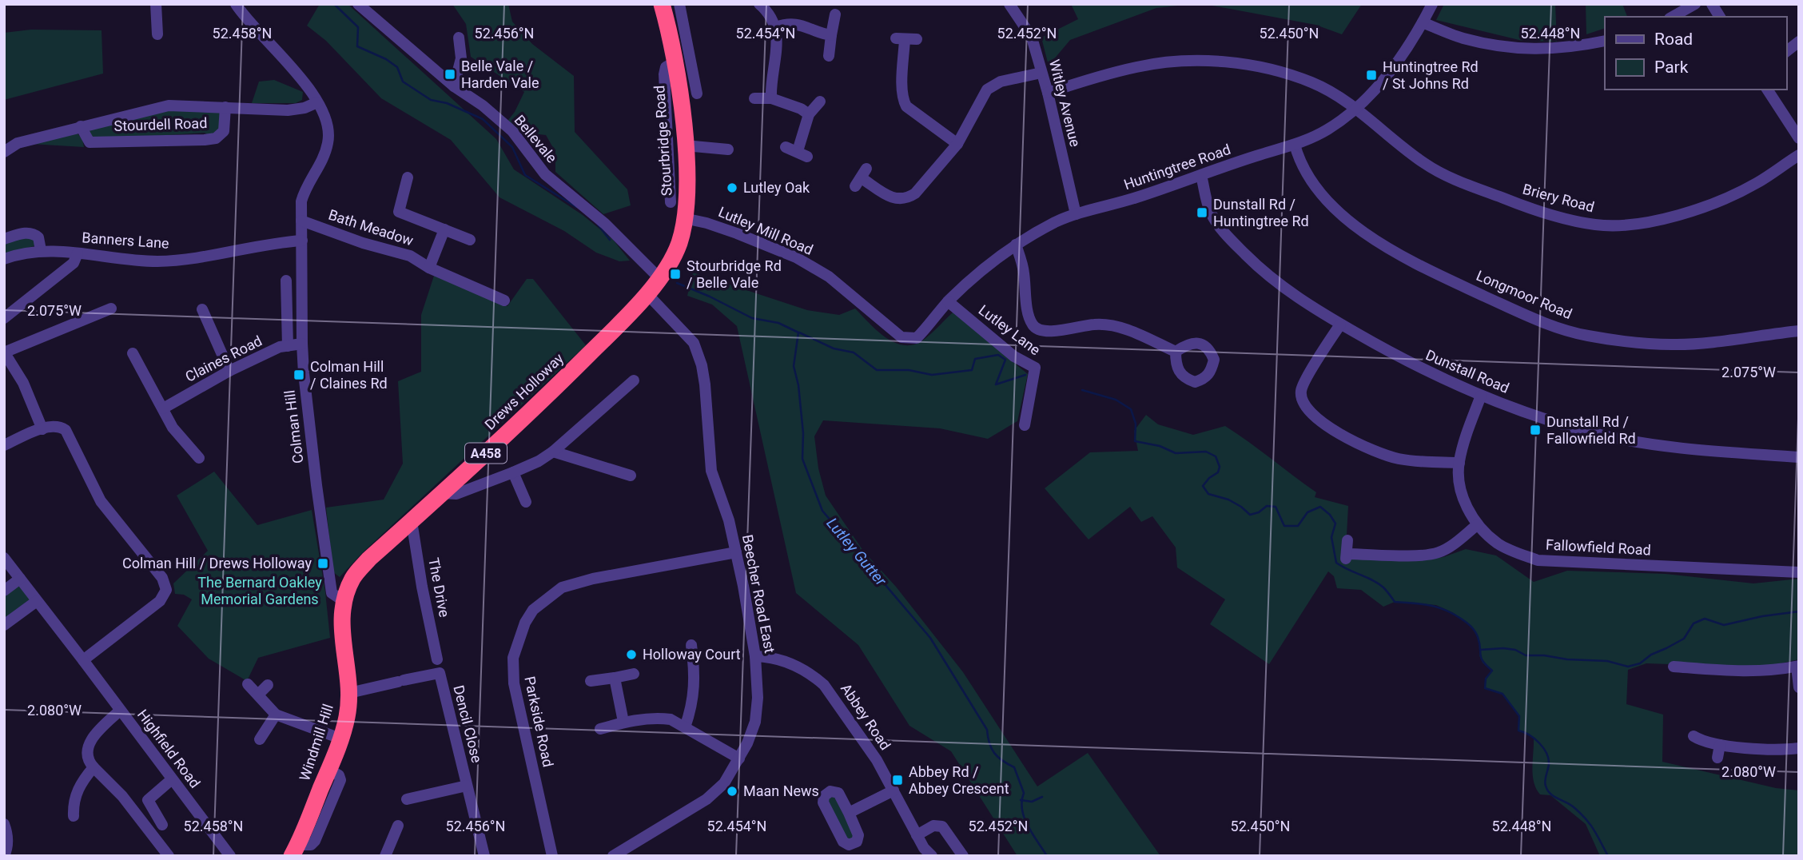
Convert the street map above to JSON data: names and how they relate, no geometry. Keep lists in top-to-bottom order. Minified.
{"streets":{"highway":["Stourbridge Road","Drews Holloway","A458","Windmill Hill"],"street":["Witley Avenue","Stourdell Road","Bellevale","Huntingtree Road","Briery Road","Bath Meadow","Lutley Mill Road","Banners Lane","Longmoor Road","Lutley Lane","Claines Road","Dunstall Road","Colman Hill","Fallowfield Road","The Drive","Beecher Road East","Abbey Road","Parkside Road","Dencil Close","Highfield Road"]},"crossings":[["Witley Avenue","Huntingtree Road"],["Witley Avenue","Briery Road"],["Stourdell Road","Colman Hill"],["Bellevale","Stourbridge Road"],["Bellevale","Drews Holloway"],["Stourbridge Road","Lutley Mill Road"],["Stourbridge Road","Drews Holloway"],["Huntingtree Road","Briery Road"],["Huntingtree Road","Lutley Mill Road"],["Huntingtree Road","Longmoor Road"],["Huntingtree Road","Lutley Lane"],["Huntingtree Road","Dunstall Road"],["Bath Meadow","Colman Hill"],["Banners Lane","Colman Hill"],["Claines Road","Colman Hill"],["Dunstall Road","Fallowfield Road"],["Drews Holloway","Colman Hill"],["Drews Holloway","The Drive"],["Drews Holloway","Beecher Road East"],["Drews Holloway","Windmill Hill"],["Colman Hill","Windmill Hill"],["Beecher Road East","Abbey Road"],["Beecher Road East","Parkside Road"],["Dencil Close","Windmill Hill"]],"water":["Lutley Gutter"],"parks":["The Bernard Oakley Memorial Gardens"],"places":{"transit":["Belle Vale / Harden Vale","Huntingtree Rd / St Johns Rd","Dunstall Rd / Huntingtree Rd","Stourbridge Rd / Belle Vale","Colman Hill / Claines Rd","Dunstall Rd / Fallowfield Rd","Colman Hill / Drews Holloway","Abbey Rd / Abbey Crescent"],"other":["Lutley Oak","Holloway Court","Maan News"]},"legend":["Road","Park"],"coordinates":["52.458°N","52.456°N","52.454°N","52.452°N","52.450°N","52.448°N","2.075°W","2.080°W"]}
